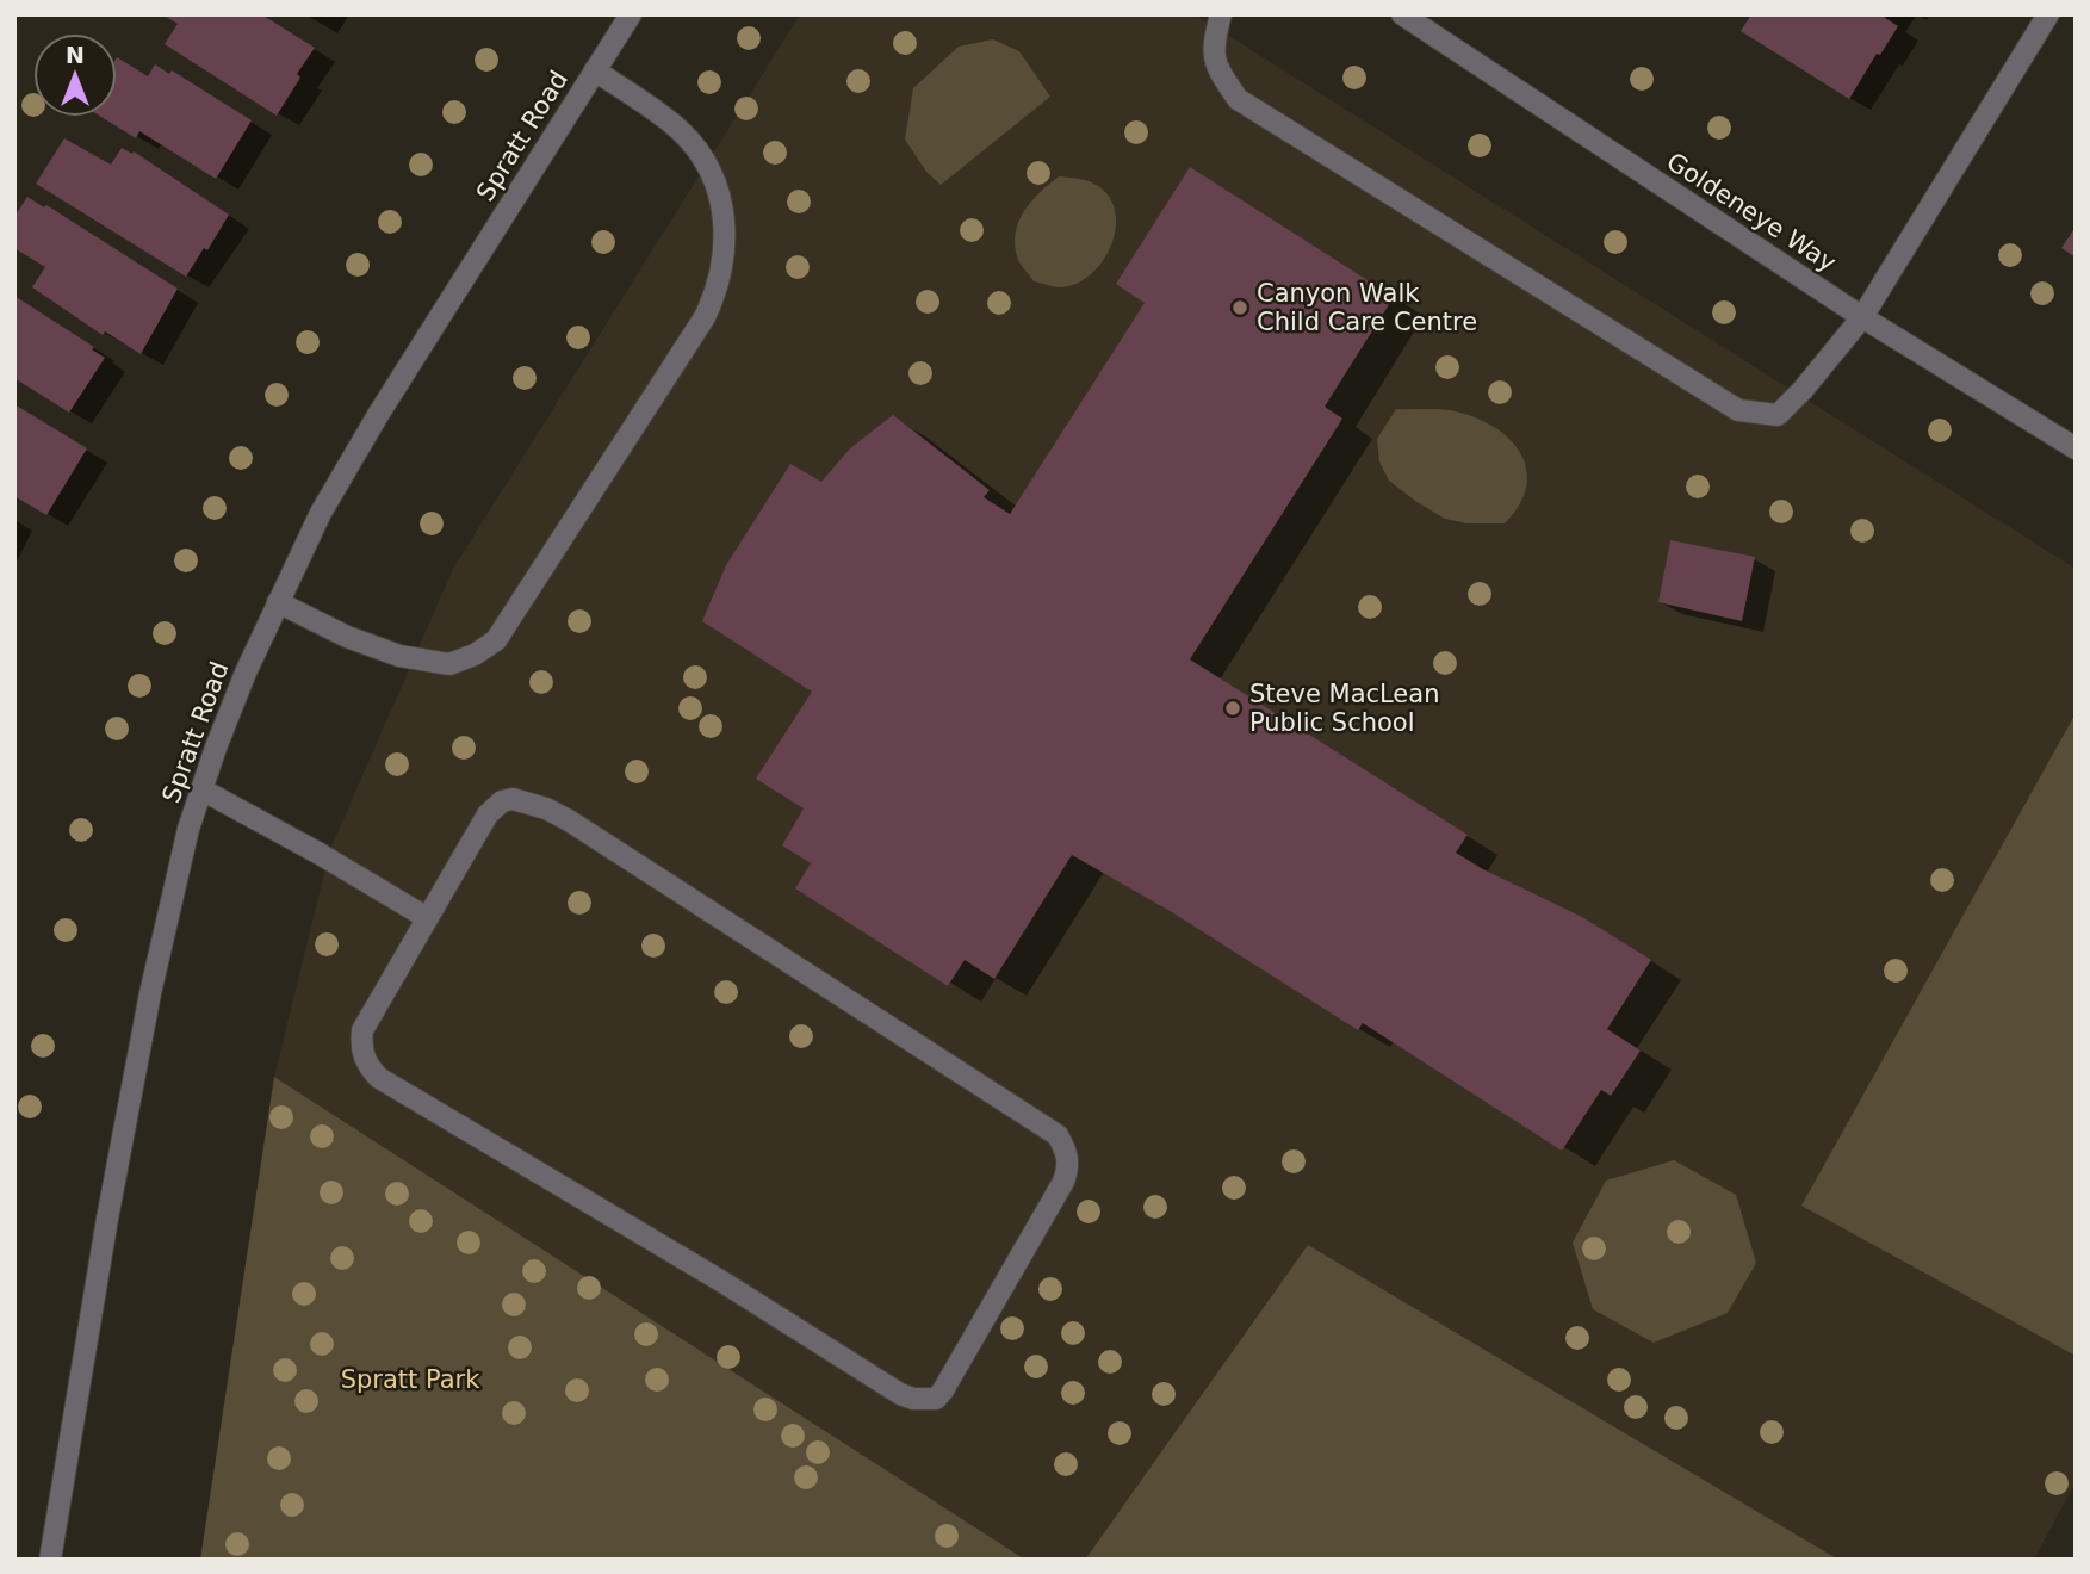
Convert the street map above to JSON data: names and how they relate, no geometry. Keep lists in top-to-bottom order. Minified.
{"streets":{"street":["Spratt Road","Goldeneye Way"]},"parks":["Spratt Park"],"places":["Canyon Walk Child Care Centre","Steve MacLean Public School"],"north":"top"}
